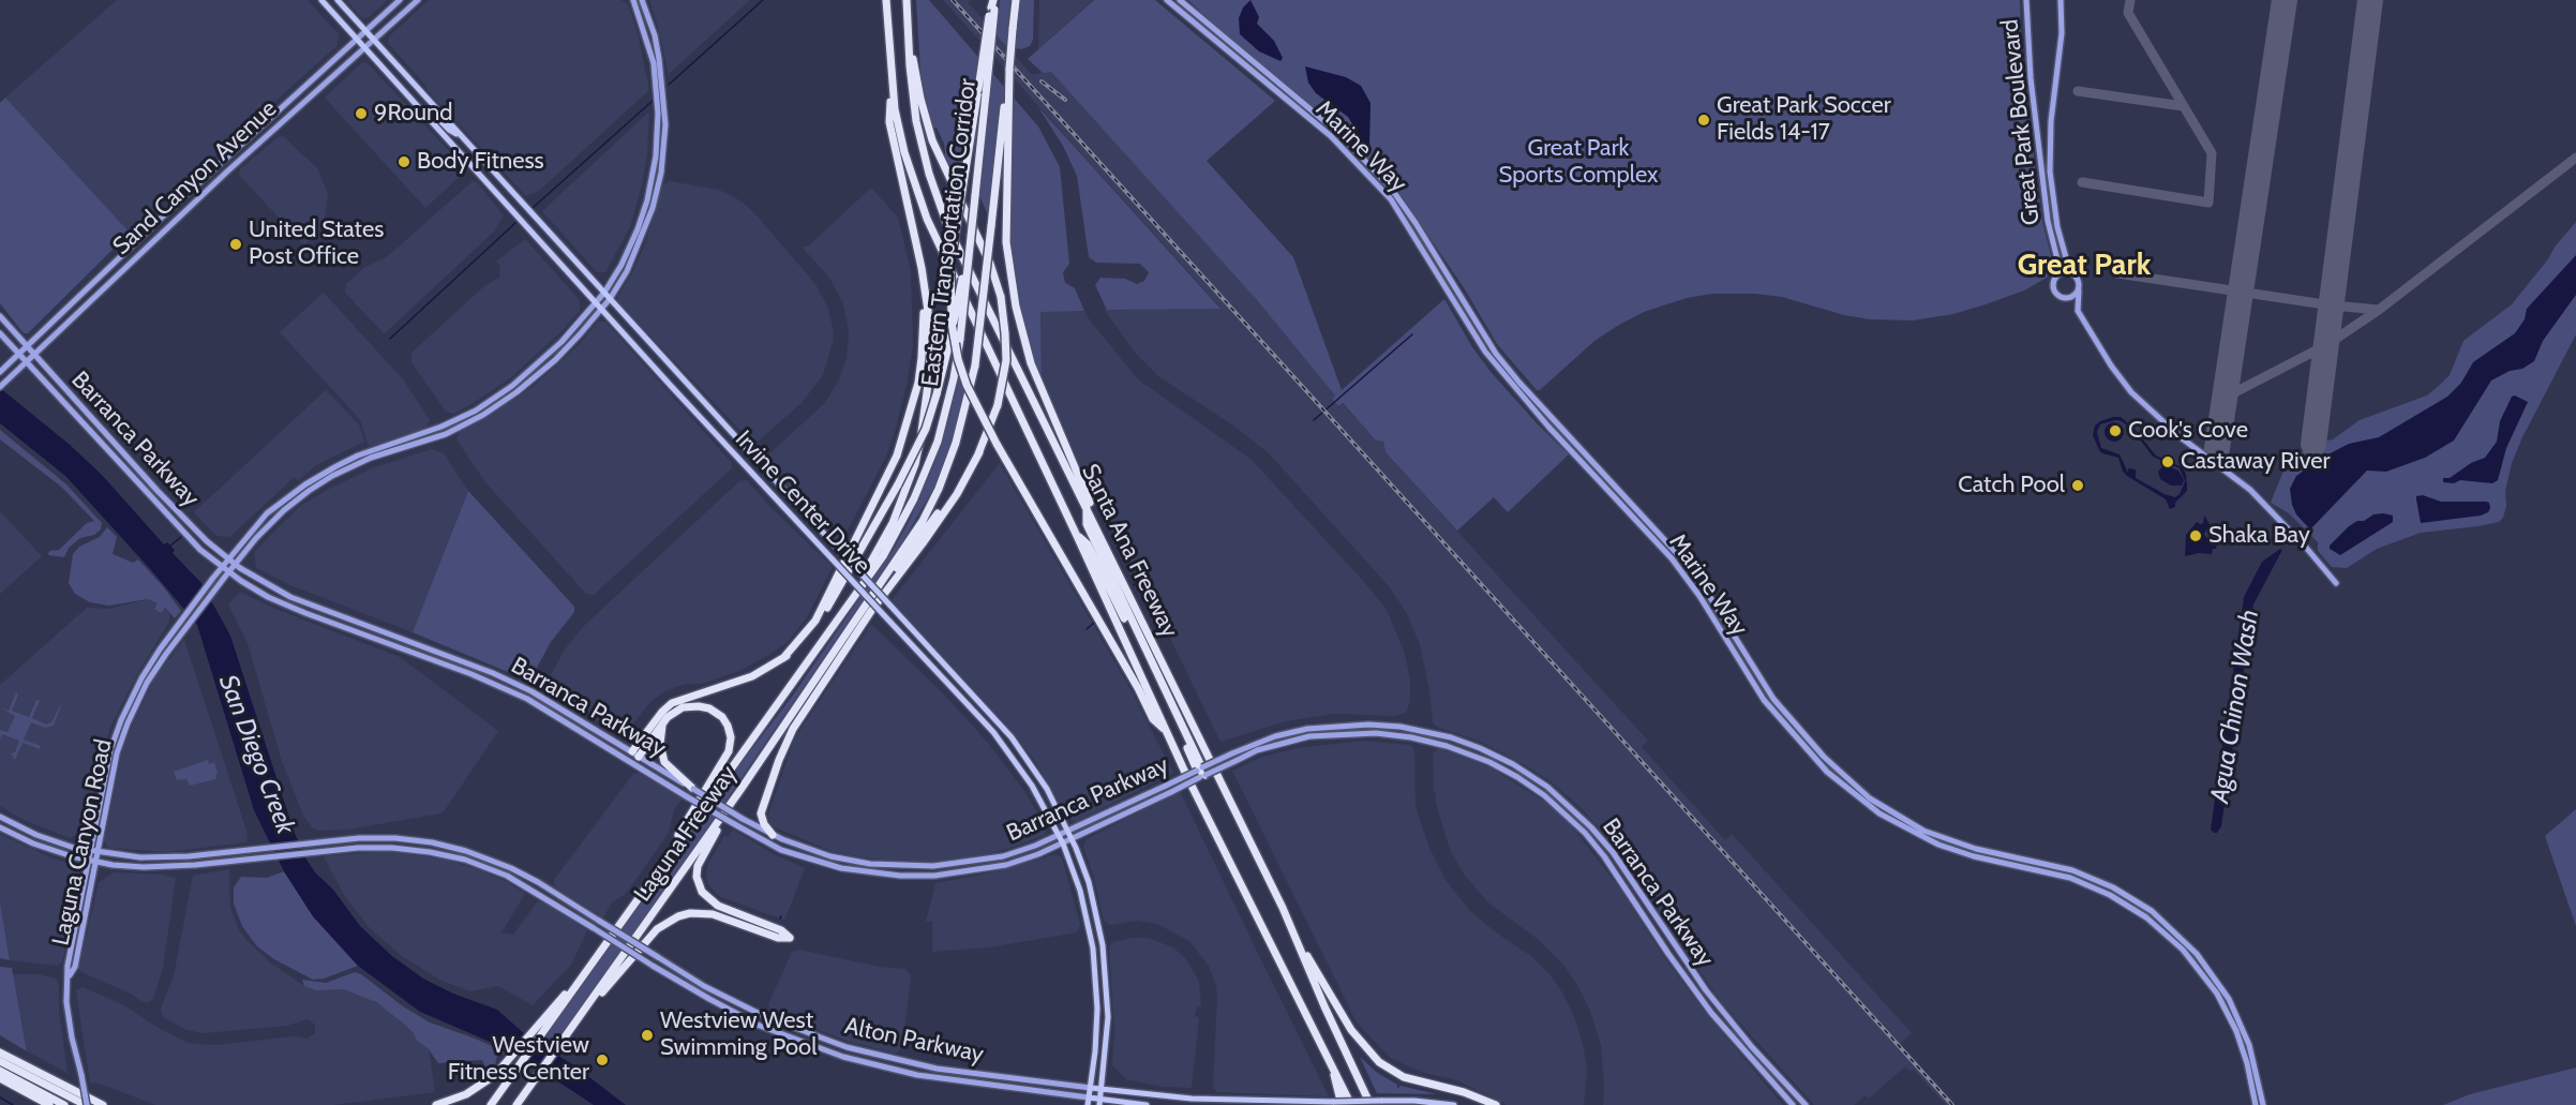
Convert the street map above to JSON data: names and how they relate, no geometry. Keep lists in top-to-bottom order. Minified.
{"streets":{"highway":["Eastern Transportation Corridor","Santa Ana Freeway","Laguna Freeway"],"main road":["Great Park Boulevard","Marine Way","Sand Canyon Avenue","Barranca Parkway","Irvine Center Drive","Laguna Canyon Road","Alton Parkway"]},"crossings":[["Sand Canyon Avenue","Barranca Parkway"],["Sand Canyon Avenue","Irvine Center Drive"],["Eastern Transportation Corridor","Laguna Freeway"],["Barranca Parkway","Irvine Center Drive"],["Barranca Parkway","Laguna Canyon Road"],["Irvine Center Drive","Laguna Canyon Road"],["Irvine Center Drive","Alton Parkway"],["Laguna Canyon Road","Alton Parkway"]],"districts":["Great Park"],"water":["Agua Chinon Wash","San Diego Creek"],"parks":["Great Park Sports Complex"],"places":["9Round","Great Park Soccer Fields 14-17","Body Fitness","United States Post Office","Cook's Cove","Castaway River","Catch Pool","Shaka Bay","Westview West Swimming Pool","Westview Fitness Center"]}
